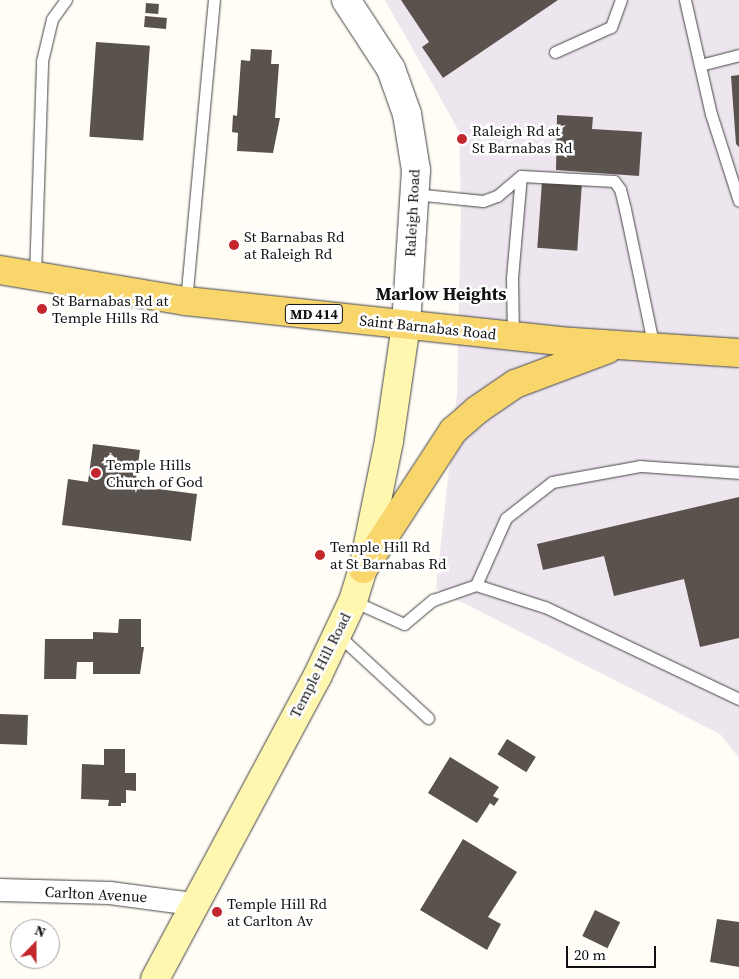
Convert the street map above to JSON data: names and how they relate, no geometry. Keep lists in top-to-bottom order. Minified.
{"streets":{"main road":["MD 414","Saint Barnabas Road","Temple Hill Road"],"street":["Raleigh Road","Carlton Avenue"]},"crossings":[["Raleigh Road","Saint Barnabas Road"],["Raleigh Road","Temple Hill Road"],["Saint Barnabas Road","Temple Hill Road"],["Temple Hill Road","Carlton Avenue"]],"districts":["Marlow Heights"],"places":["Raleigh Rd at St Barnabas Rd","St Barnabas Rd at Raleigh Rd","St Barnabas Rd at Temple Hills Rd","Temple Hills Church of God","Temple Hill Rd at St Barnabas Rd","Temple Hill Rd at Carlton Av"],"scale_bar":"20 m","north":"top"}
